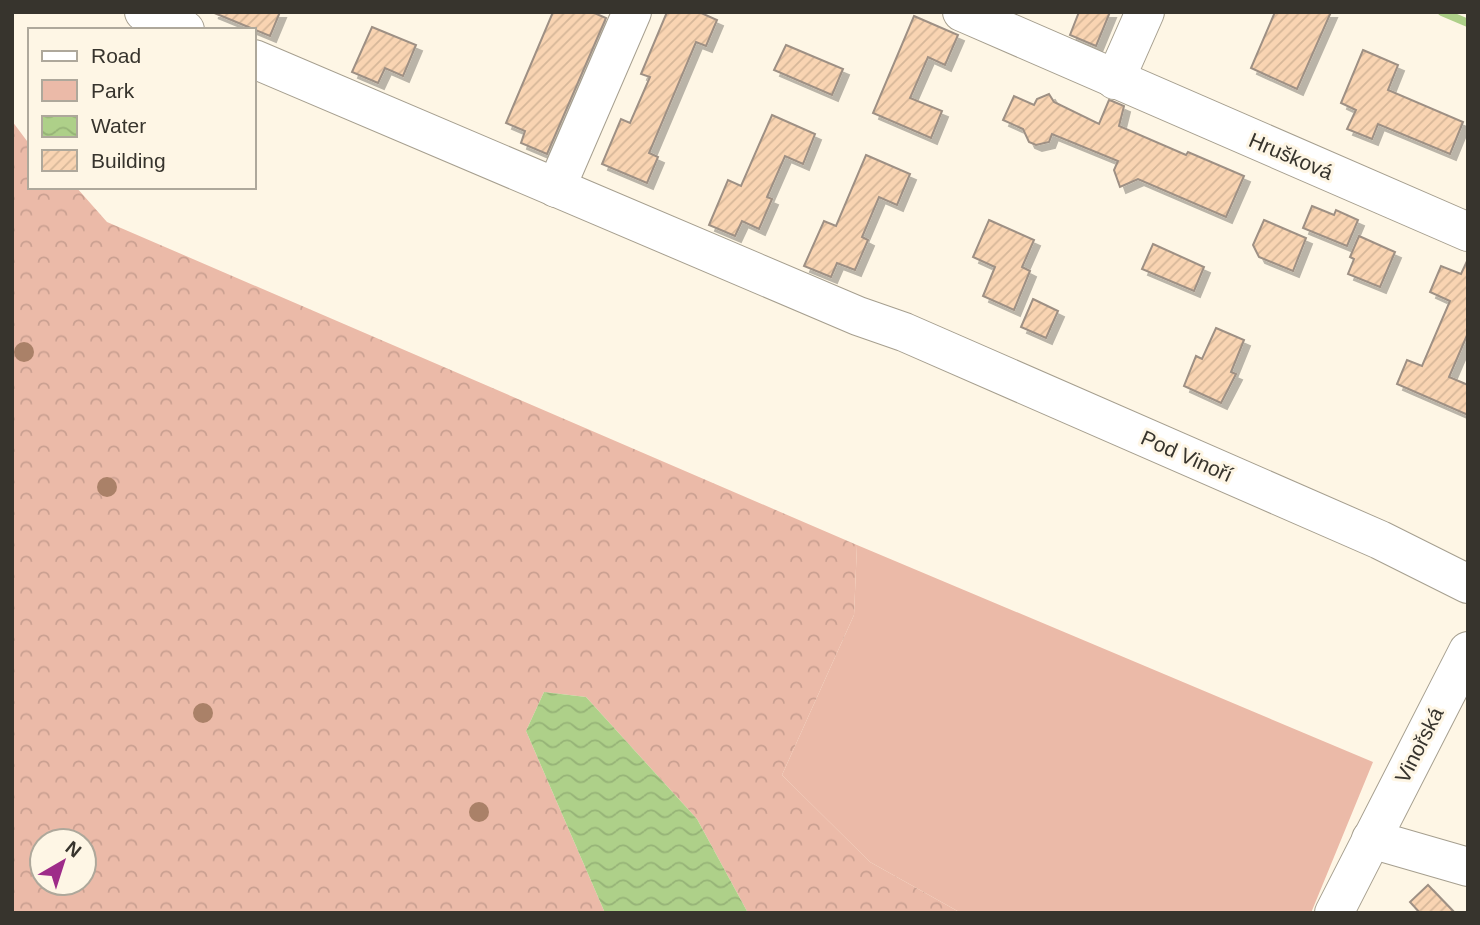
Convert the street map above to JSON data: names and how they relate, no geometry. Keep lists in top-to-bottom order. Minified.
{"streets":{"street":["Hrušková","Pod Vinoří","Vinořská"]},"legend":["Road","Park","Water","Building"],"north":"top right"}
